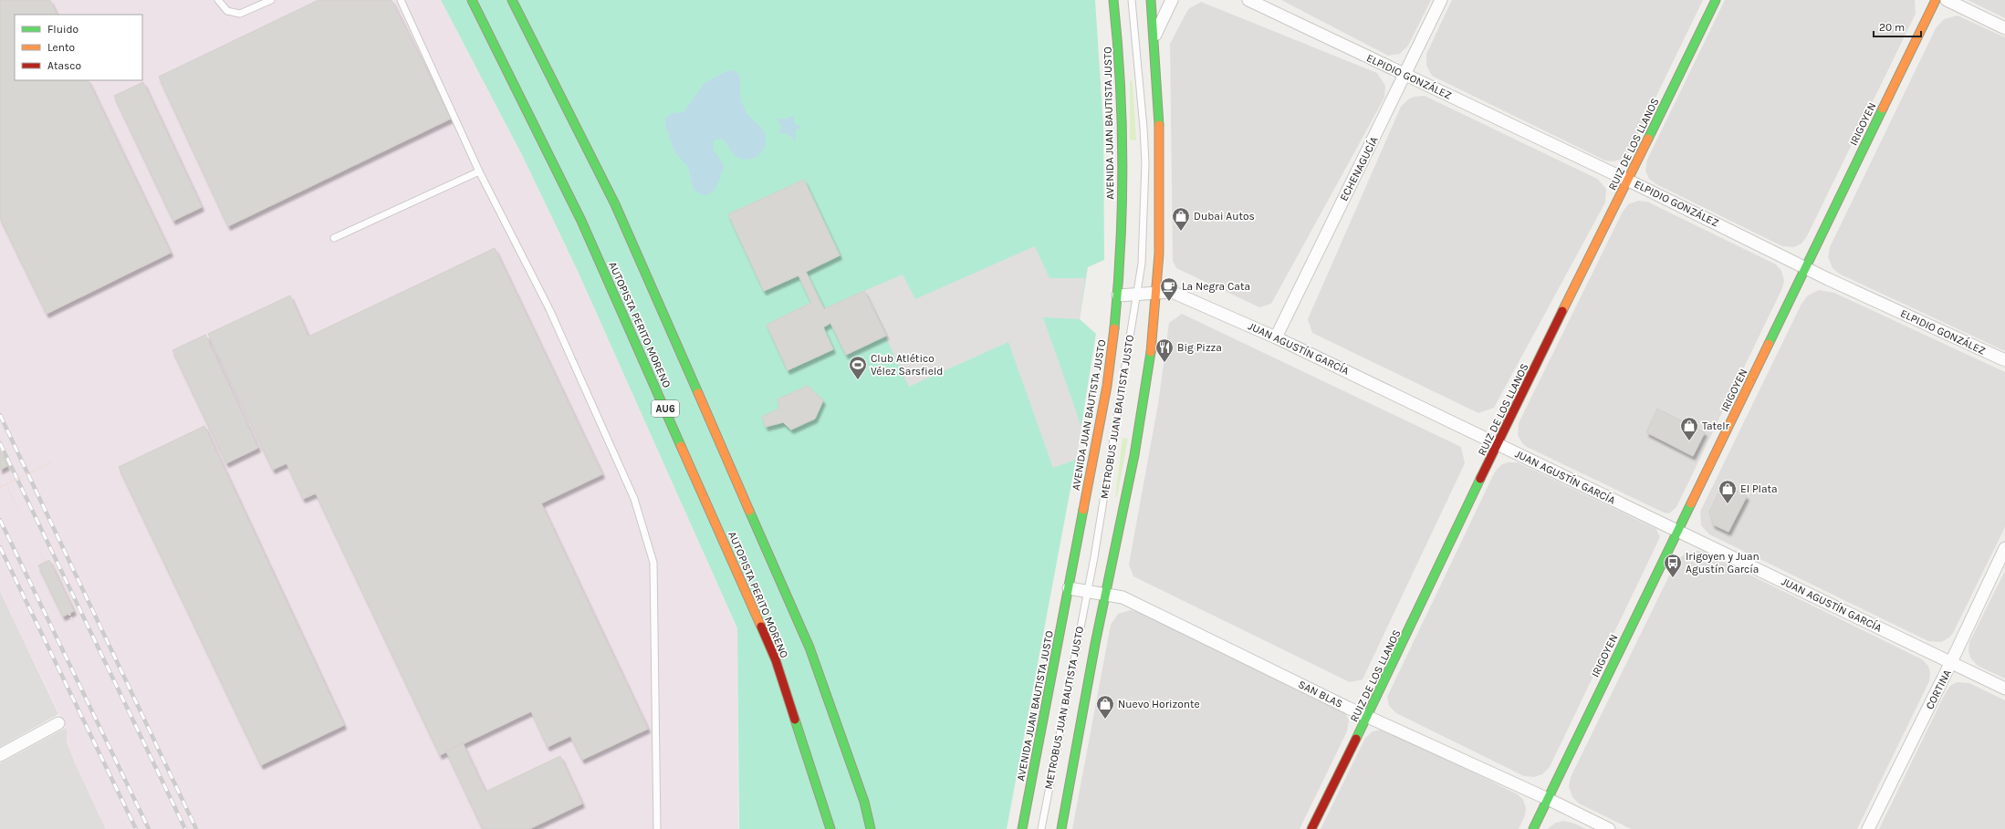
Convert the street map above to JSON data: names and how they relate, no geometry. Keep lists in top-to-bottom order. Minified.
{"streets":{"main road":["AVENIDA JUAN BAUTISTA JUSTO","IRIGOYEN","RUIZ DE LOS LLANOS","AUTOPISTA PERITO MORENO","AU6"],"street":["ELPIDIO GONZÁLEZ","ECHENAGUCÍA","JUAN AGUSTÍN GARCÍA","CORTINA","SAN BLAS"],"lane":["METROBUS JUAN BAUTISTA JUSTO"]},"crossings":[["ELPIDIO GONZÁLEZ","IRIGOYEN"],["ELPIDIO GONZÁLEZ","RUIZ DE LOS LLANOS"],["ELPIDIO GONZÁLEZ","ECHENAGUCÍA"],["AVENIDA JUAN BAUTISTA JUSTO","JUAN AGUSTÍN GARCÍA"],["AVENIDA JUAN BAUTISTA JUSTO","SAN BLAS"],["IRIGOYEN","JUAN AGUSTÍN GARCÍA"],["IRIGOYEN","SAN BLAS"],["RUIZ DE LOS LLANOS","JUAN AGUSTÍN GARCÍA"],["RUIZ DE LOS LLANOS","SAN BLAS"],["ECHENAGUCÍA","JUAN AGUSTÍN GARCÍA"],["JUAN AGUSTÍN GARCÍA","METROBUS JUAN BAUTISTA JUSTO"],["JUAN AGUSTÍN GARCÍA","CORTINA"],["METROBUS JUAN BAUTISTA JUSTO","SAN BLAS"]],"places":{"shop":["Dubai Autos","Tatelr","El Plata","Nuevo Horizonte"],"cafe":["La Negra Cata"],"restaurant":["Big Pizza"],"sports":["Club Atlético Vélez Sarsfield"],"bus stop":["Irigoyen y Juan Agustín García"]},"legend":["Fluido","Lento","Atasco"],"scale_bar":"20 m"}
